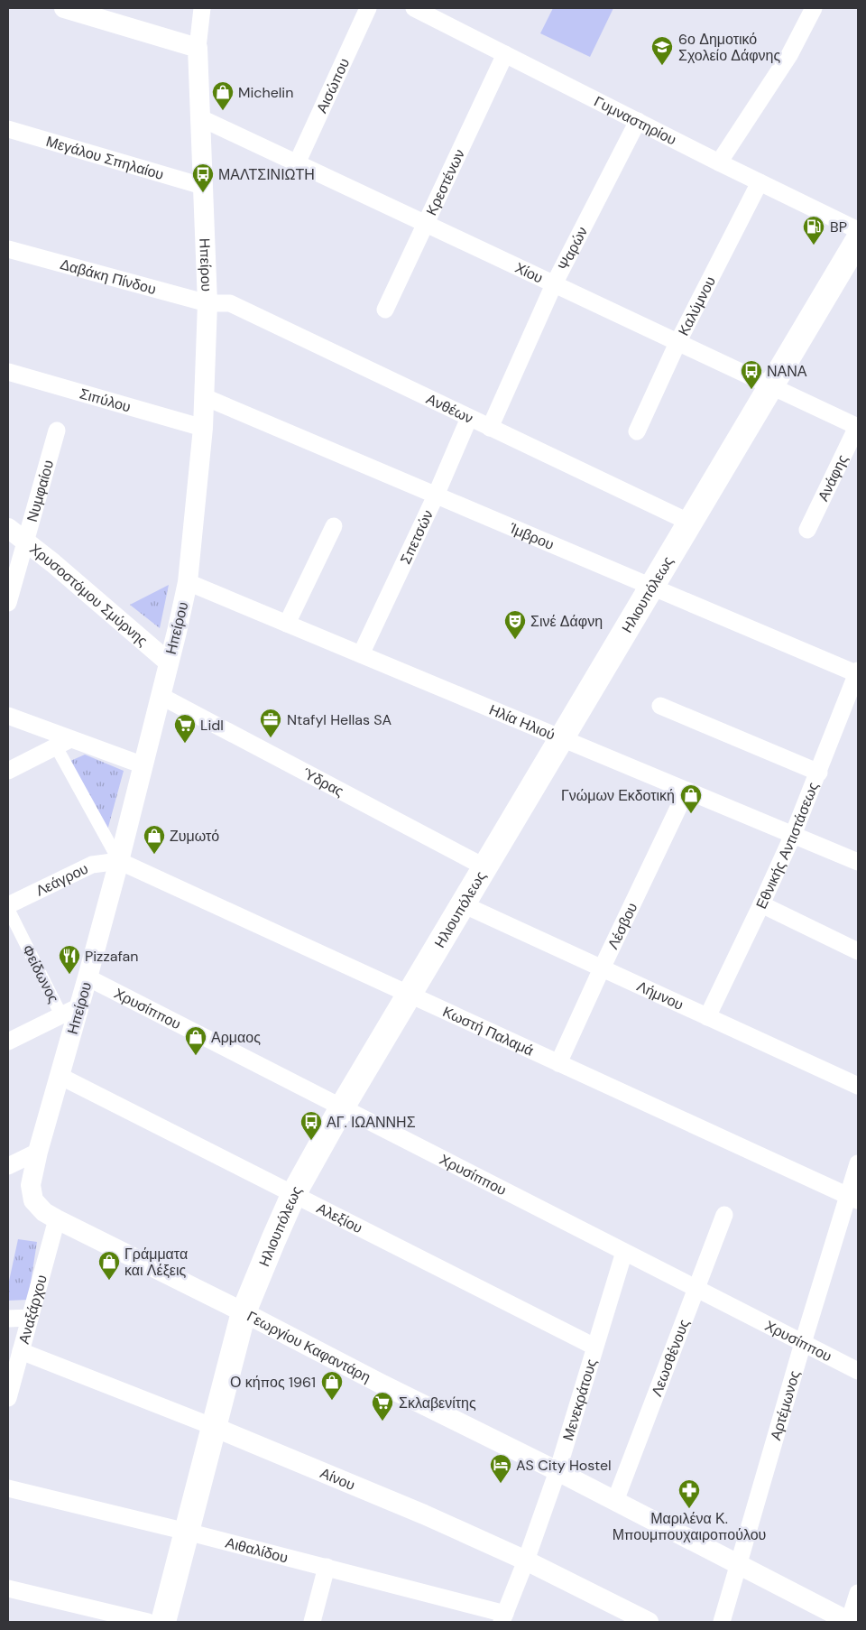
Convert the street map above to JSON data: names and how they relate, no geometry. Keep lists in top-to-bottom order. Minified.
{"streets":{"main road":["Ηλιουπόλεως"],"street":["Αισώπου","Γυμναστηρίου","Μεγάλου Σπηλαίου","Κρεστένων","Ψαρών","Ηπείρου","Χίου","Δαβάκη Πίνδου","Καλύμνου","Σιπύλου","Ανθέων","Ανάφης","Νυμφαίου","Ίμβρου","Σπετσών","Χρυσοστόμου Σμύρνης","Ηλία Ηλιού","Ύδρας","Εθνικής Αντιστάσεως","Λεάγρου","Λέσβου","Φείδωνος","Λήμνου","Χρυσίππου","Κωστή Παλαμά","Αλεξίου","Αναξάρχου","Γεωργίου Καφαντάρη","Λεωσθένους","Μενεκράτους","Αρτέμωνος","Αίνου","Αιθαλίδου"]},"crossings":[["Αισώπου","Χίου"],["Γυμναστηρίου","Κρεστένων"],["Γυμναστηρίου","Ψαρών"],["Γυμναστηρίου","Καλύμνου"],["Μεγάλου Σπηλαίου","Ηπείρου"],["Κρεστένων","Χίου"],["Ψαρών","Χίου"],["Ψαρών","Ανθέων"],["Ηπείρου","Χίου"],["Ηπείρου","Δαβάκη Πίνδου"],["Ηπείρου","Σιπύλου"],["Ηπείρου","Ανθέων"],["Ηπείρου","Ίμβρου"],["Ηπείρου","Χρυσοστόμου Σμύρνης"],["Ηπείρου","Ηλία Ηλιού"],["Ηπείρου","Ύδρας"],["Ηπείρου","Λεάγρου"],["Ηπείρου","Χρυσίππου"],["Ηπείρου","Κωστή Παλαμά"],["Ηπείρου","Αλεξίου"],["Ηπείρου","Αναξάρχου"],["Ηπείρου","Γεωργίου Καφαντάρη"],["Χίου","Καλύμνου"],["Χίου","Ανάφης"],["Χίου","Ηλιουπόλεως"],["Δαβάκη Πίνδου","Ανθέων"],["Ανθέων","Σπετσών"],["Ανθέων","Ηλιουπόλεως"],["Νυμφαίου","Χρυσοστόμου Σμύρνης"],["Ίμβρου","Σπετσών"],["Ίμβρου","Ηλιουπόλεως"],["Ίμβρου","Εθνικής Αντιστάσεως"],["Σπετσών","Ηλία Ηλιού"],["Ηλιουπόλεως","Ηλία Ηλιού"],["Ηλιουπόλεως","Ύδρας"],["Ηλιουπόλεως","Λήμνου"],["Ηλιουπόλεως","Χρυσίππου"],["Ηλιουπόλεως","Κωστή Παλαμά"],["Ηλιουπόλεως","Αλεξίου"],["Ηλιουπόλεως","Γεωργίου Καφαντάρη"],["Ηλιουπόλεως","Αίνου"],["Ηλιουπόλεως","Αιθαλίδου"],["Ηλία Ηλιού","Εθνικής Αντιστάσεως"],["Ηλία Ηλιού","Λέσβου"],["Εθνικής Αντιστάσεως","Λήμνου"],["Λεάγρου","Κωστή Παλαμά"],["Λέσβου","Λήμνου"],["Λέσβου","Κωστή Παλαμά"],["Χρυσίππου","Λεωσθένους"],["Χρυσίππου","Μενεκράτους"],["Χρυσίππου","Αρτέμωνος"],["Κωστή Παλαμά","Αρτέμωνος"],["Αλεξίου","Μενεκράτους"],["Αναξάρχου","Γεωργίου Καφαντάρη"],["Αναξάρχου","Αίνου"],["Γεωργίου Καφαντάρη","Λεωσθένους"],["Γεωργίου Καφαντάρη","Μενεκράτους"],["Γεωργίου Καφαντάρη","Αρτέμωνος"],["Μενεκράτους","Αίνου"],["Μενεκράτους","Αιθαλίδου"]],"places":{"school or university":["6ο Δημοτικό Σχολείο Δάφνης"],"shop":["Michelin","Γνώμων Εκδοτική","Ζυμωτό","Αρμαος","Γράμματα και Λέξεις","Ο κήπος 1961"],"bus stop":["ΜΑΛΤΣΙΝΙΩΤΗ","ΝΑΝΑ","ΑΓ. ΙΩΑΝΝΗΣ"],"fuel station":["BP"],"theatre":["Σινέ Δάφνη"],"office":["Ntafyl Hellas SA"],"supermarket":["Lidl","Σκλαβενίτης"],"restaurant":["Pizzafan"],"hotel":["AS City Hostel"],"pharmacy":["Μαριλένα Κ. Μπουμπουχαιροπούλου"]}}
